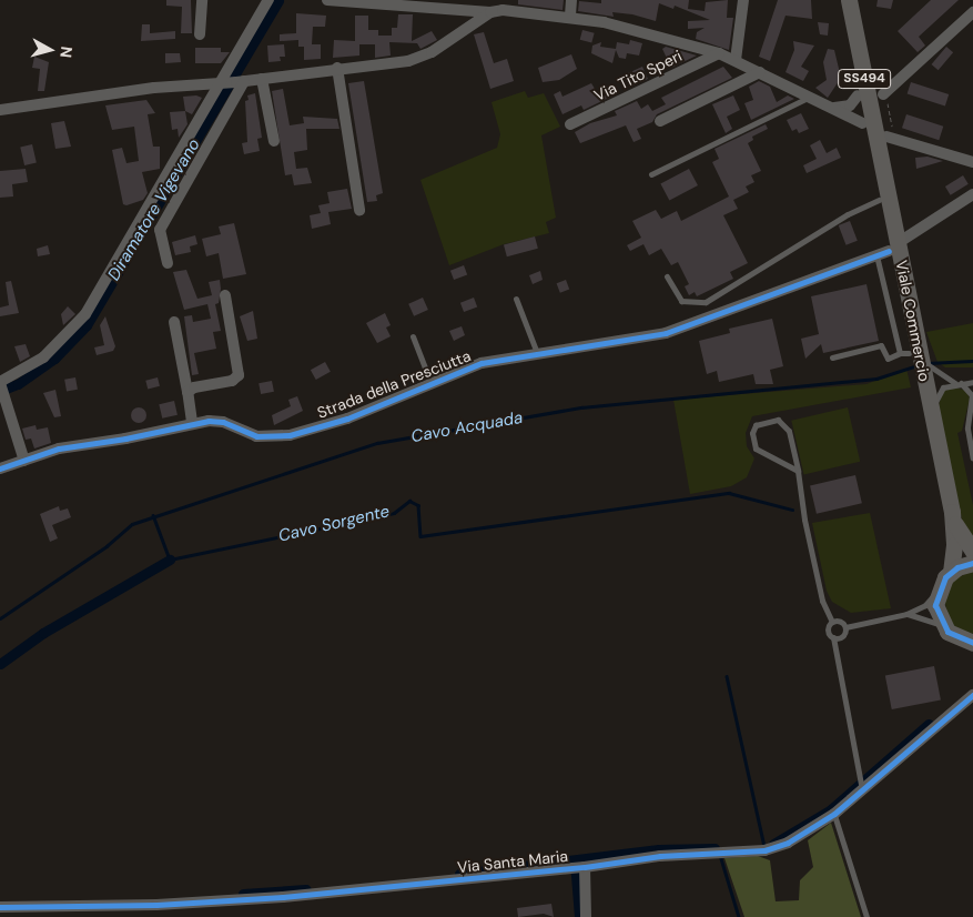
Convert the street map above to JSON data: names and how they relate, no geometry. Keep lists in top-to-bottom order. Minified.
{"streets":{"main road":["SS494","Viale Commercio"],"street":["Via Tito Speri","Strada della Presciutta","Via Santa Maria"]},"crossings":[["Viale Commercio","Strada della Presciutta"]],"water":["Diramatore Vigevano","Cavo Acquada","Cavo Sorgente"],"north":"right"}
